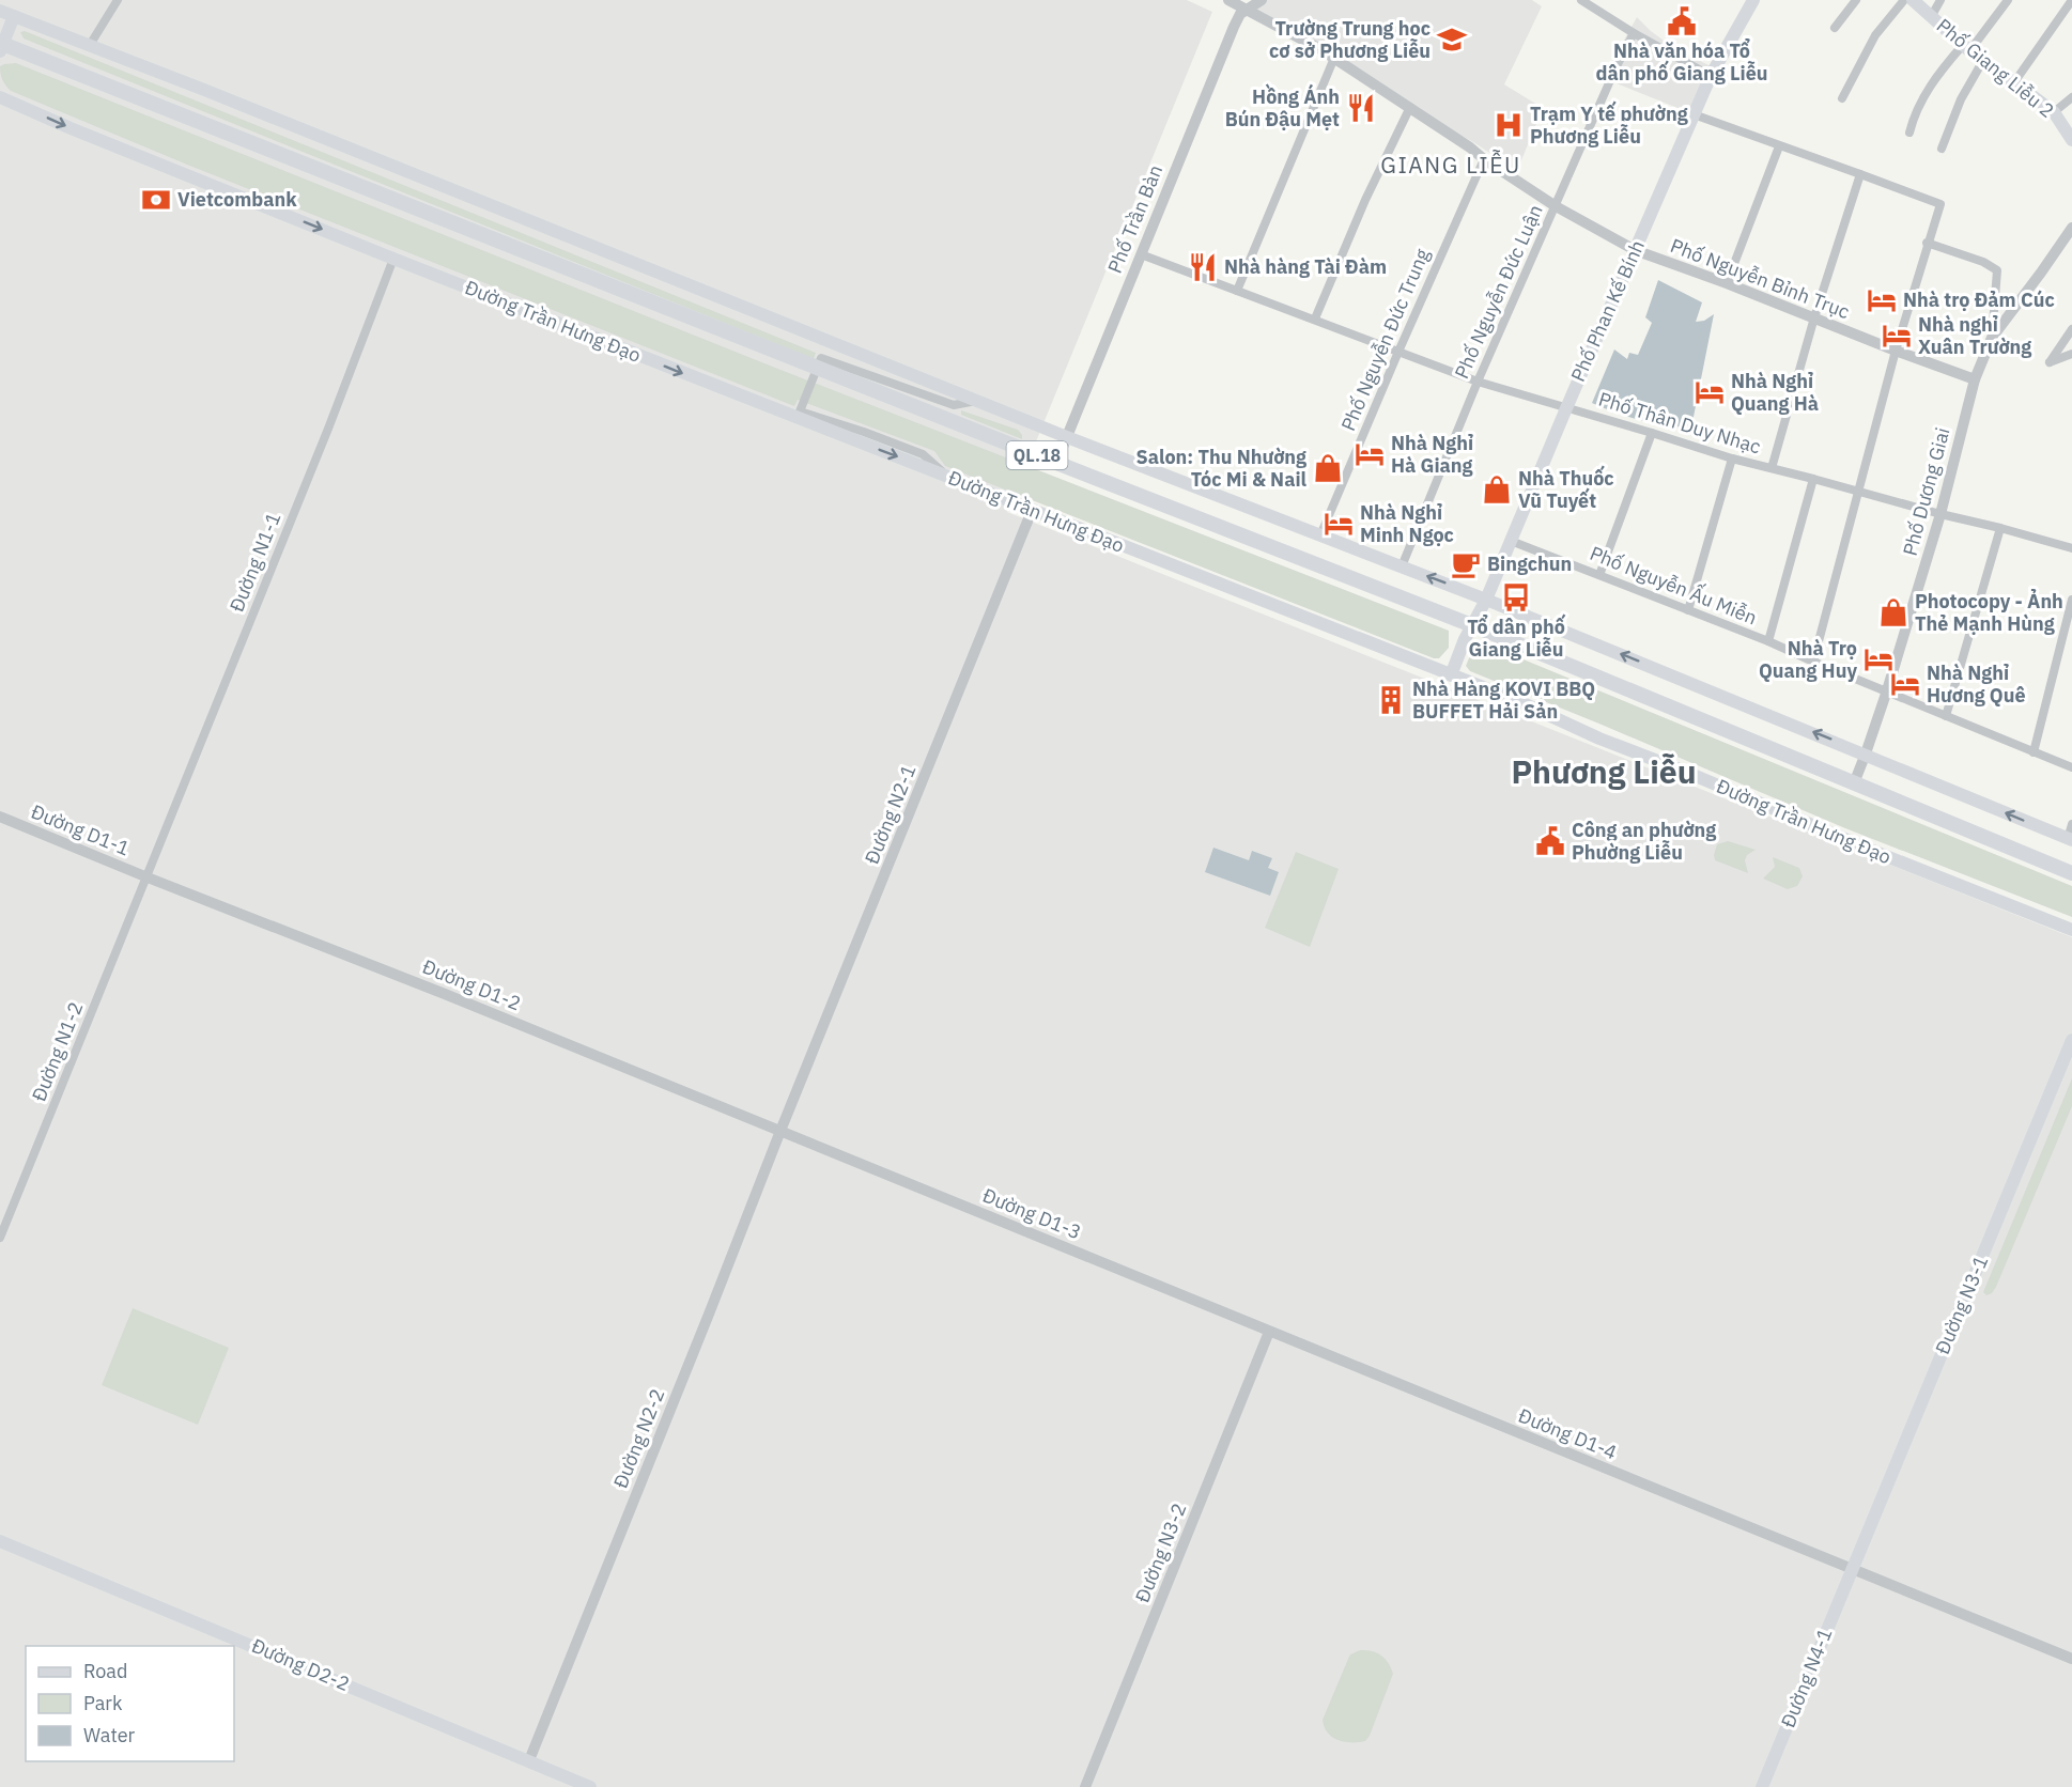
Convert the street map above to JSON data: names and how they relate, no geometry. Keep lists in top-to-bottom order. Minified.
{"streets":{"highway":["QL.18"],"main road":["Phố Giang Liễu 2","Phố Phan Kế Bính","Đường Trần Hưng Đạo","Đường N3-1","Đường D2-2","Đường N4-1"],"street":["Phố Trần Bàn","Phố Nguyễn Bỉnh Trục","Phố Nguyễn Đức Luận","Phố Nguyễn Đức Trung","Phố Thân Duy Nhạc","Phố Dương Giai","Đường N1-1","Phố Nguyễn Ấu Miễn","Đường N2-1","Đường D1-1","Đường D1-2","Đường N1-2","Đường D1-3","Đường D1-4","Đường N2-2","Đường N3-2"]},"crossings":[["Phố Trần Bàn","Phố Nguyễn Bỉnh Trục"],["Phố Trần Bàn","Phố Thân Duy Nhạc"],["Phố Trần Bàn","QL.18"],["Phố Nguyễn Bỉnh Trục","Phố Nguyễn Đức Luận"],["Phố Nguyễn Bỉnh Trục","Phố Phan Kế Bính"],["Phố Nguyễn Bỉnh Trục","Phố Nguyễn Đức Trung"],["Phố Nguyễn Bỉnh Trục","Phố Dương Giai"],["Phố Nguyễn Đức Luận","Phố Thân Duy Nhạc"],["Phố Phan Kế Bính","Đường Trần Hưng Đạo"],["Phố Phan Kế Bính","Phố Thân Duy Nhạc"],["Phố Phan Kế Bính","QL.18"],["Phố Phan Kế Bính","Phố Nguyễn Ấu Miễn"],["Đường Trần Hưng Đạo","Đường N1-1"],["Đường Trần Hưng Đạo","Đường N2-1"],["Phố Nguyễn Đức Trung","Phố Thân Duy Nhạc"],["Phố Thân Duy Nhạc","Phố Dương Giai"],["QL.18","Phố Dương Giai"],["Phố Dương Giai","Phố Nguyễn Ấu Miễn"],["Đường N1-1","Đường D1-1"],["Đường N1-1","Đường D1-2"],["Đường N1-1","Đường N1-2"],["Đường N2-1","Đường D1-2"],["Đường N2-1","Đường D1-3"],["Đường N2-1","Đường N2-2"],["Đường D1-1","Đường D1-2"],["Đường D1-1","Đường N1-2"],["Đường D1-2","Đường N1-2"],["Đường D1-2","Đường D1-3"],["Đường D1-2","Đường N2-2"],["Đường D1-3","Đường D1-4"],["Đường D1-3","Đường N2-2"],["Đường D1-3","Đường N3-2"],["Đường N3-1","Đường D1-4"],["Đường N3-1","Đường N4-1"],["Đường D1-4","Đường N3-2"],["Đường D1-4","Đường N4-1"],["Đường N2-2","Đường D2-2"]],"districts":["GIANG LIỄU","Phương Liễu"],"places":{"public building":["Nhà văn hóa Tổ dân phố Giang Liễu","Công an phường Phường Liễu"],"school or university":["Trường Trung học cơ sở Phương Liễu"],"restaurant":["Hồng Ánh Bún Đậu Mẹt","Nhà hàng Tài Đàm"],"hospital":["Trạm Y tế phường Phương Liễu"],"bank":["Vietcombank"],"hotel":["Nhà trọ Đảm Cúc","Nhà nghỉ Xuân Trường","Nhà Nghỉ Quang Hà","Nhà Nghỉ Hà Giang","Nhà Nghỉ Minh Ngọc","Nhà Trọ Quang Huy","Nhà Nghỉ Hương Quê"],"shop":["Salon: Thu Nhường Tóc Mi & Nail","Nhà Thuốc Vũ Tuyết","Photocopy - Ảnh Thẻ Mạnh Hùng"],"cafe":["Bingchun"],"bus stop":["Tổ dân phố Giang Liễu"],"building":["Nhà Hàng KOVI BBQ BUFFET Hải Sản"]},"legend":["Road","Park","Water"]}
